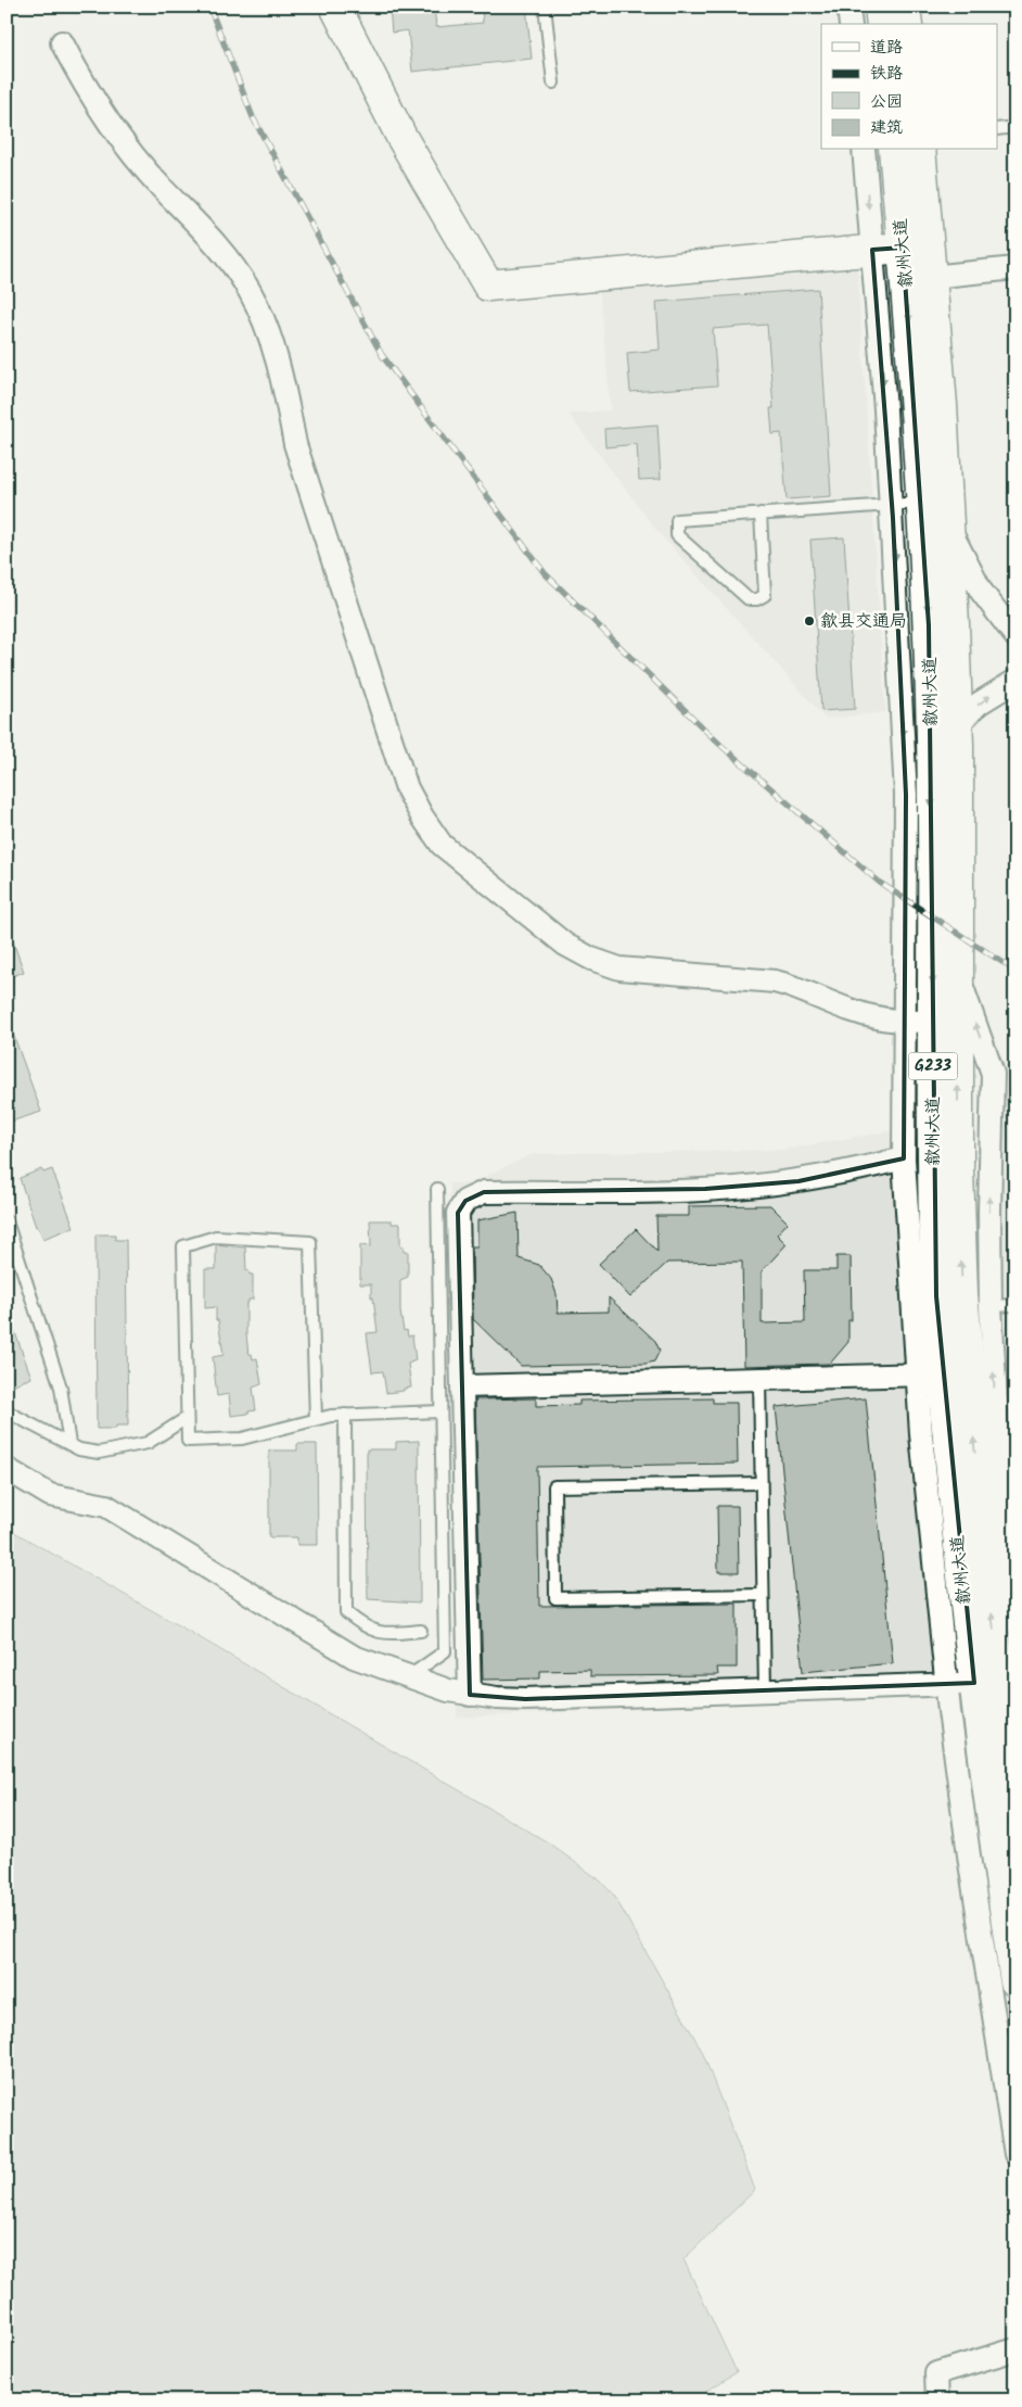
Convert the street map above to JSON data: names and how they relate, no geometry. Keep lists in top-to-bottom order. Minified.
{"streets":{"main road":["歙州大道","G233"]},"places":["歙县交通局"],"legend":["道路","铁路","公园","建筑"]}
